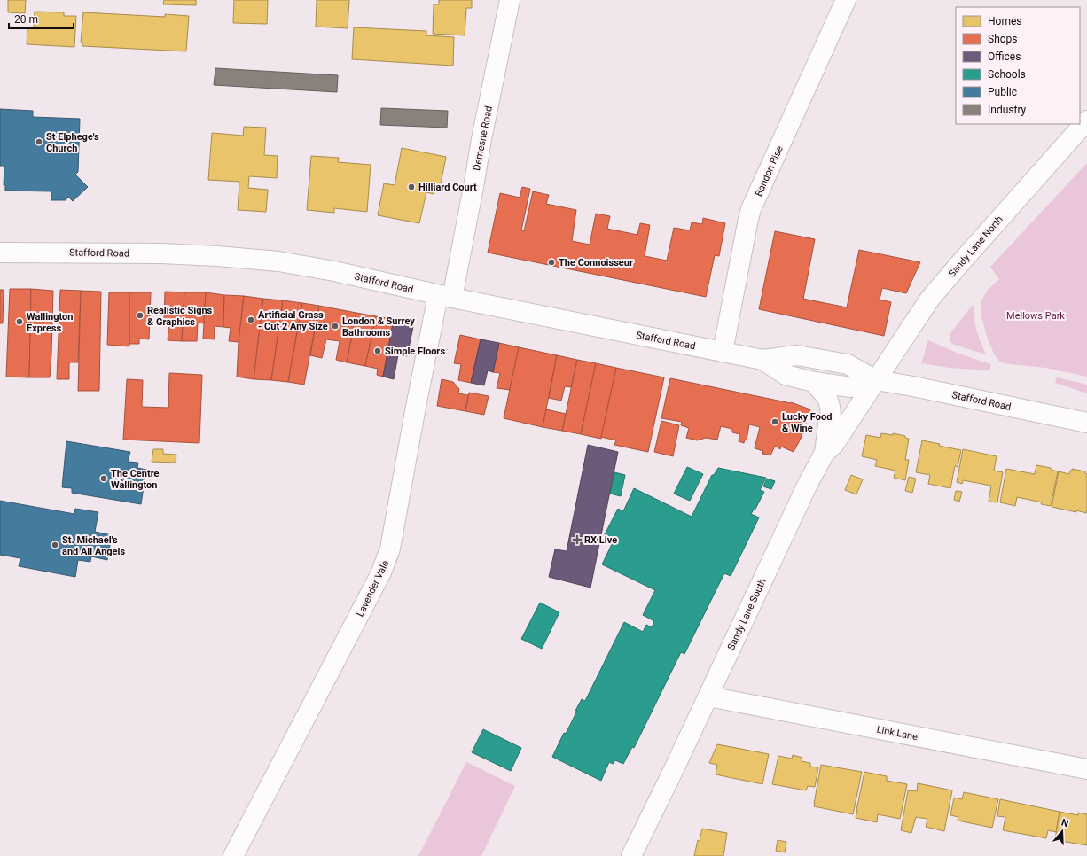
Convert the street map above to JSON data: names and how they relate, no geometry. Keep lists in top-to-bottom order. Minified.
{"streets":{"street":["Demesne Road","Bandon Rise","Sandy Lane North","Stafford Road","Lavender Vale","Sandy Lane South","Link Lane"]},"crossings":[["Demesne Road","Stafford Road"],["Demesne Road","Lavender Vale"],["Bandon Rise","Stafford Road"],["Sandy Lane North","Stafford Road"],["Sandy Lane North","Sandy Lane South"],["Stafford Road","Lavender Vale"],["Stafford Road","Sandy Lane South"],["Sandy Lane South","Link Lane"]],"parks":["Mellows Park"],"places":{"other":["St Elphege's Church","Hilliard Court","The Connoisseur","Realistic Signs & Graphics","Artificial Grass - Cut 2 Any Size","Wallington Express","London & Surrey Bathrooms","Simple Floors","Lucky Food & Wine","The Centre Wallington","St. Michael's and All Angels"],"health":["RX Live"]},"legend":["Homes","Shops","Offices","Schools","Public","Industry"],"scale_bar":"20 m","north":"top"}
